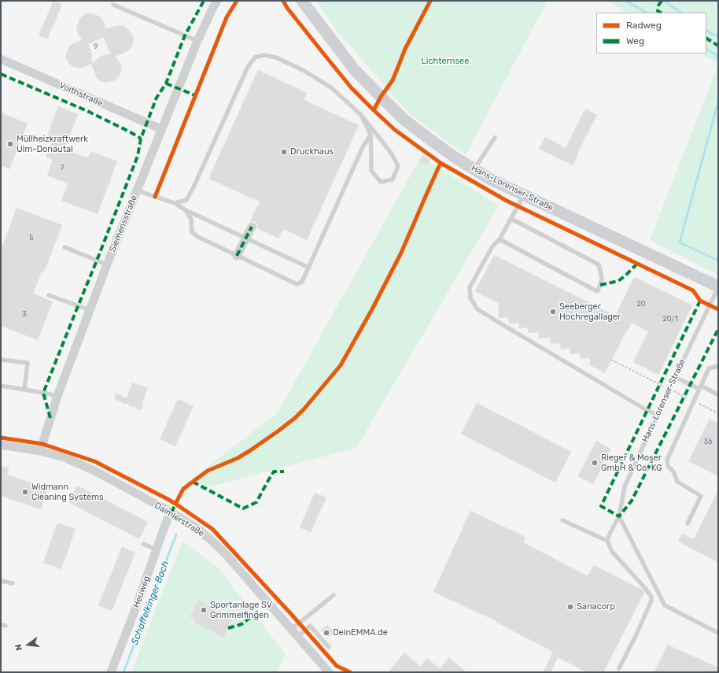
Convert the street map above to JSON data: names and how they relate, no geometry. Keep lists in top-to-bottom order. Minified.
{"streets":{"street":["Voithstraße","Hans-Lorenser-Straße","Siemensstraße","Daimlerstraße","Heuweg"]},"crossings":[["Voithstraße","Siemensstraße"],["Siemensstraße","Daimlerstraße"],["Daimlerstraße","Heuweg"]],"water":["Schaffelkinger Bach"],"parks":["Lichternsee"],"places":["Müllheizkraftwerk Ulm-Donautal","Druckhaus","Seeberger Hochregallager","Rieger & Moser GmbH & Co. KG","Widmann Cleaning Systems","Sanacorp","Sportanlage SV Grimmelfingen","DeinEMMA.de"],"house_numbers":["9","7","5","20","3","20/1","36"],"legend":["Radweg","Weg"],"north":"left"}
